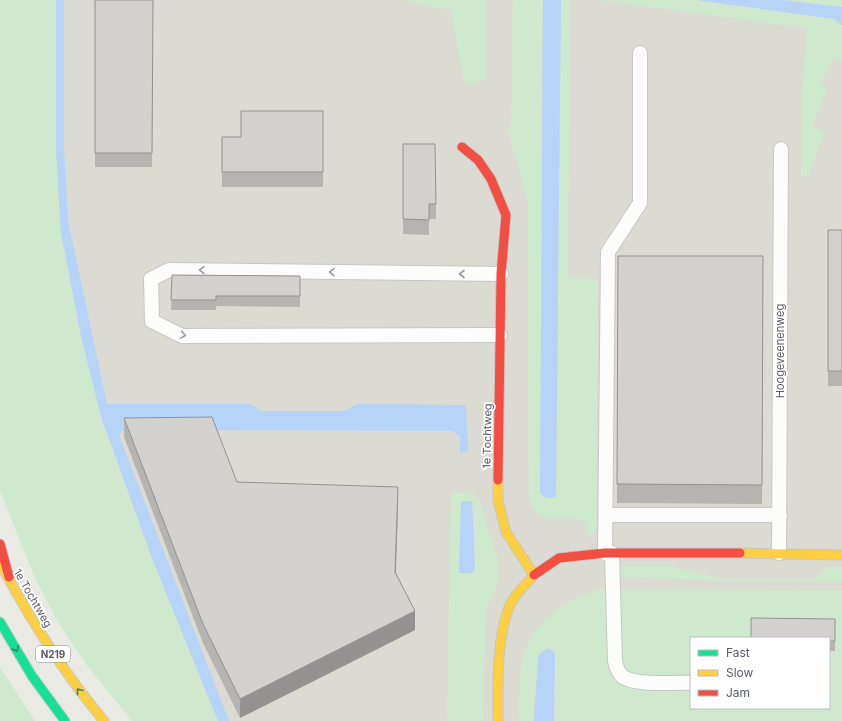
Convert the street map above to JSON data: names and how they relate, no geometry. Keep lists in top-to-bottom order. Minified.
{"streets":{"street":["1e Tochtweg","N219"],"lane":["Hoogeveenenweg"]},"crossings":[["1e Tochtweg","N219"]],"legend":["Fast","Slow","Jam"]}
